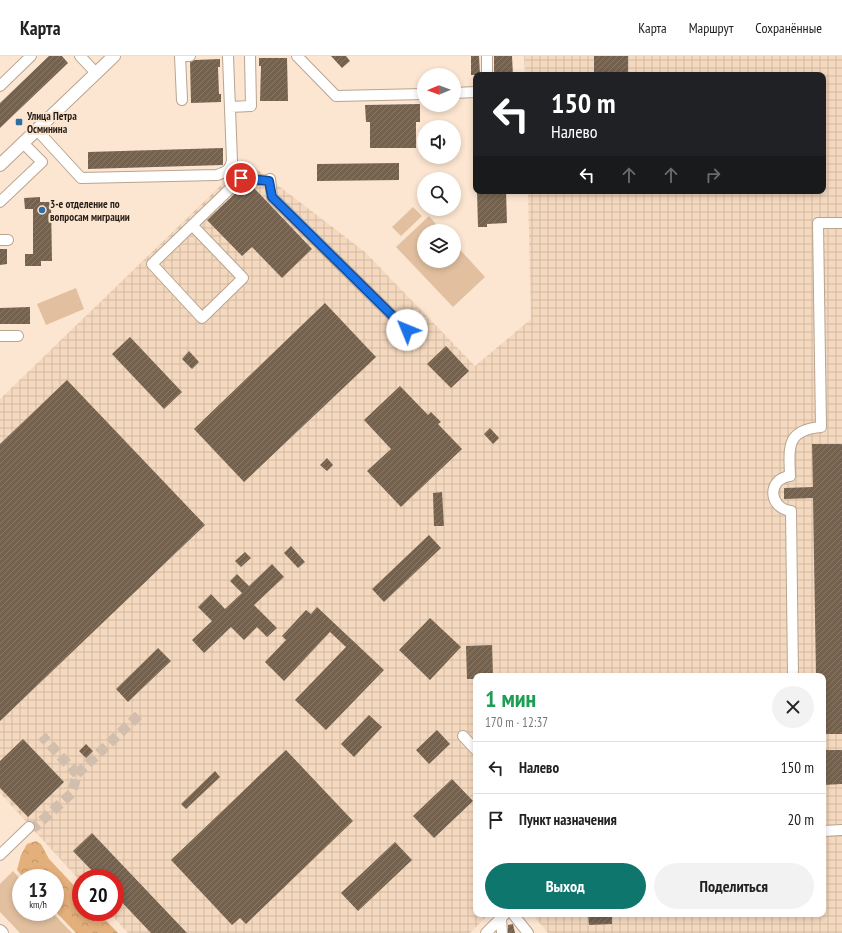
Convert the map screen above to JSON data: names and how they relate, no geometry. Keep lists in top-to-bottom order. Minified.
{"places":{"transit":["Улица Петра Осминина"],"other":["3-е отделение по вопросам миграции"]},"north":"left","page":{"header":"Карта","nav":["Карта","Маршрут","Сохранённые"],"turn":["150 m","Налево"],"heading":["1 мин","170 m · 12:37"],"list":[{"name":"Налево","value":"150 m"},{"name":"Пункт назначения","value":"20 m"}],"buttons":["Выход","Поделиться"],"speed":"13 km/h","limit":"20"}}
